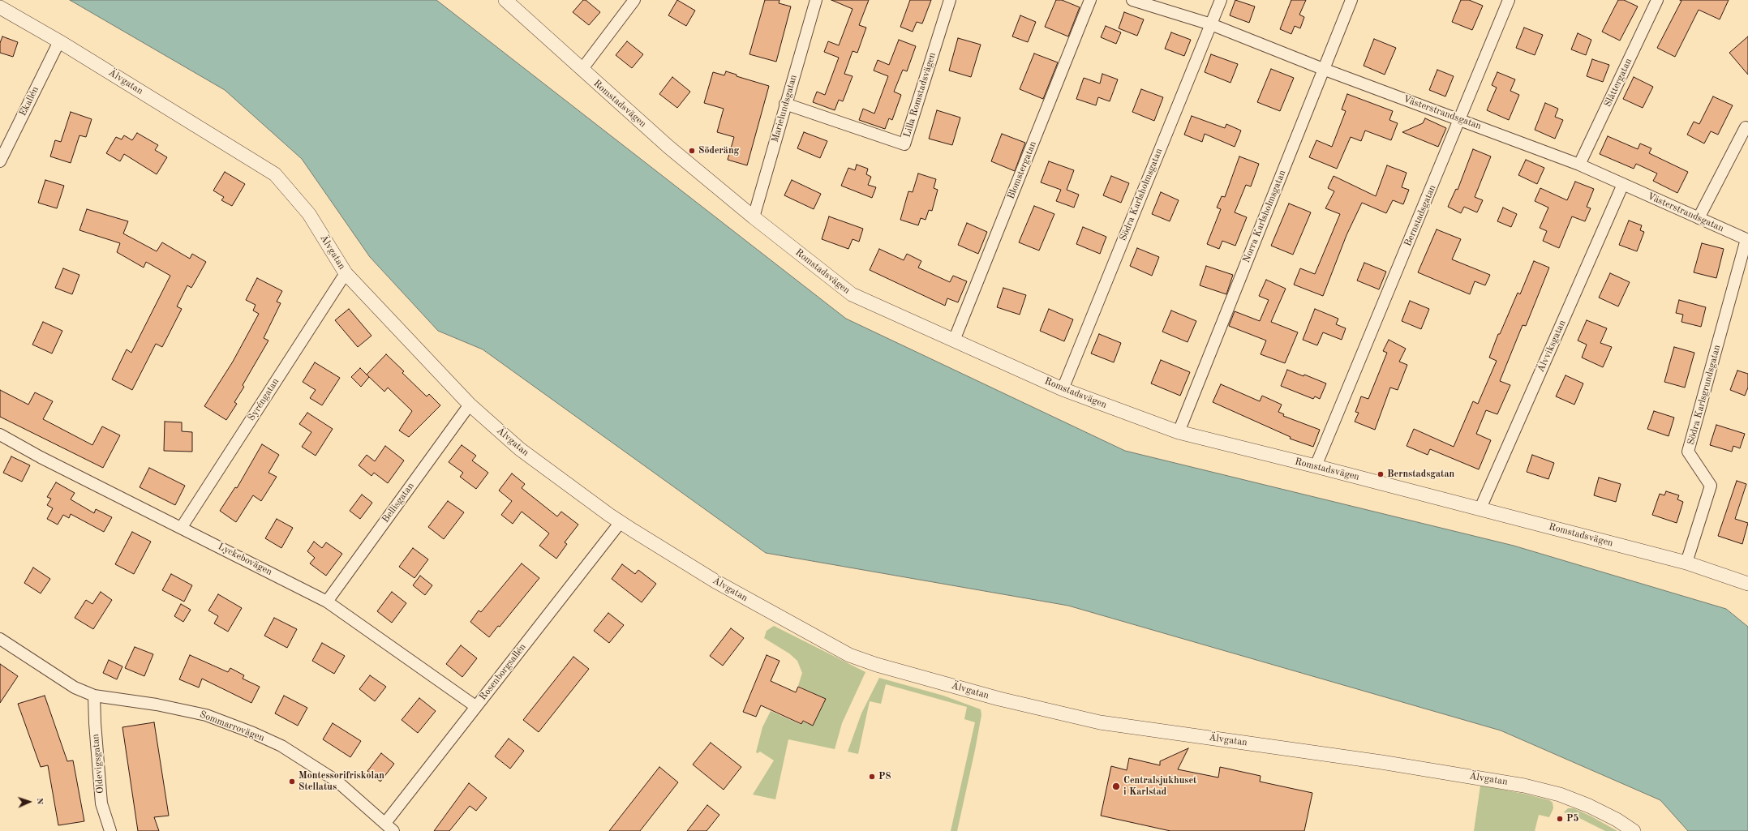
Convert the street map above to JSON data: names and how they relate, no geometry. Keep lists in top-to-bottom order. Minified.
{"streets":{"street":["Älvgatan","Slåttergatan","Lilla Romstadsvägen","Ekallén","Romstadsvägen","Marielundsgatan","Västerstrandsgatan","Blomstergatan","Södra Karlsholmsgatan","Bernstadsgatan","Norra Karlsholmsgatan","Älvviksgatan","Södra Karlsgrundsgatan","Syréngatan","Bellisgatan","Lyckebovägen","Rosenborgsallén","Sommarrovägen","Oldevigsgatan"]},"crossings":[["Älvgatan","Ekallén"],["Älvgatan","Syréngatan"],["Älvgatan","Bellisgatan"],["Älvgatan","Rosenborgsallén"],["Slåttergatan","Västerstrandsgatan"],["Lilla Romstadsvägen","Marielundsgatan"],["Romstadsvägen","Marielundsgatan"],["Romstadsvägen","Blomstergatan"],["Romstadsvägen","Södra Karlsholmsgatan"],["Romstadsvägen","Bernstadsgatan"],["Romstadsvägen","Norra Karlsholmsgatan"],["Romstadsvägen","Älvviksgatan"],["Romstadsvägen","Södra Karlsgrundsgatan"],["Västerstrandsgatan","Södra Karlsholmsgatan"],["Västerstrandsgatan","Bernstadsgatan"],["Västerstrandsgatan","Norra Karlsholmsgatan"],["Västerstrandsgatan","Älvviksgatan"],["Västerstrandsgatan","Södra Karlsgrundsgatan"],["Syréngatan","Lyckebovägen"],["Bellisgatan","Lyckebovägen"],["Lyckebovägen","Rosenborgsallén"],["Rosenborgsallén","Sommarrovägen"],["Sommarrovägen","Oldevigsgatan"]],"places":["Söderäng","Bernstadsgatan","P8","Montessorifriskolan Stellatus","Centralsjukhuset i Karlstad","P5"],"north":"right"}
